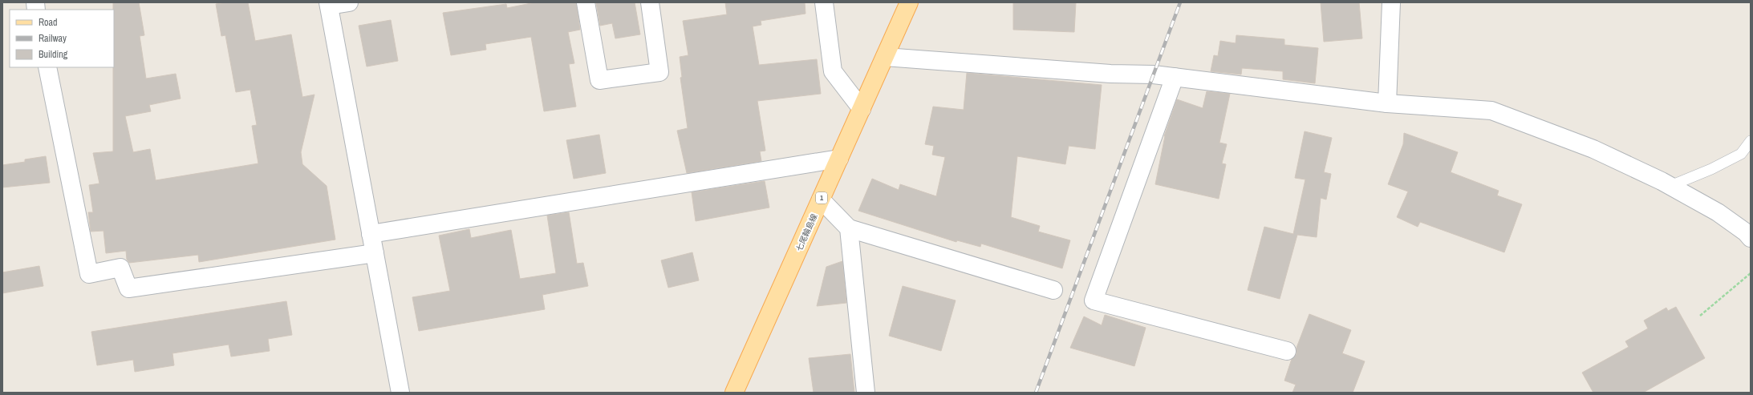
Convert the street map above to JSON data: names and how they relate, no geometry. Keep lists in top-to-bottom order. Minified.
{"streets":{"main road":["1","七尾輪島線"]},"legend":["Road","Railway","Building"]}
